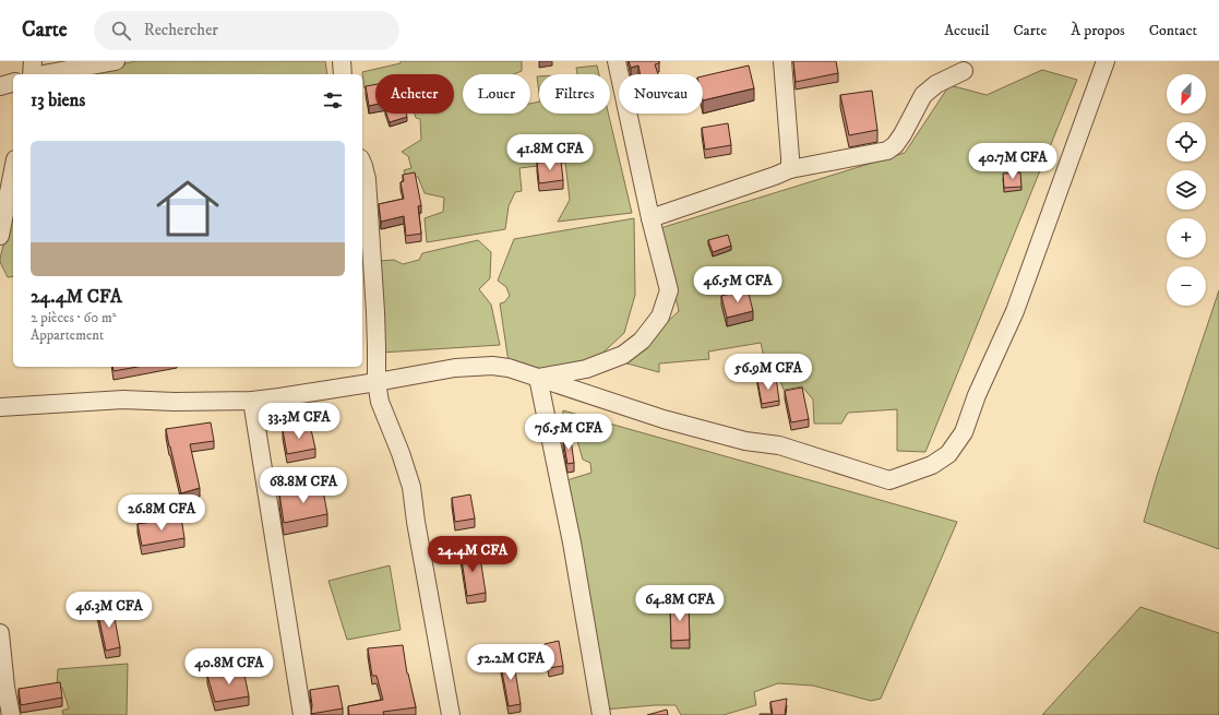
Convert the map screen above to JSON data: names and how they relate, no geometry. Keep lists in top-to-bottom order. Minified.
{"north":"bottom left","page":{"header":"Carte","search":"Rechercher","nav":["Accueil","Carte","À propos","Contact"],"map_buttons":["+","−"],"chip":["Acheter","Louer","Filtres","Nouveau"],"heading":"13 biens","list":[{"name":"24.4M CFA","note":"2 pièces · 60 m² · Appartement"}],"price":["41.8M CFA","40.7M CFA","46.5M CFA","56.9M CFA","33.3M CFA","76.5M CFA","68.8M CFA","26.8M CFA","24.4M CFA","64.8M CFA","46.3M CFA","52.2M CFA","40.8M CFA"]}}
